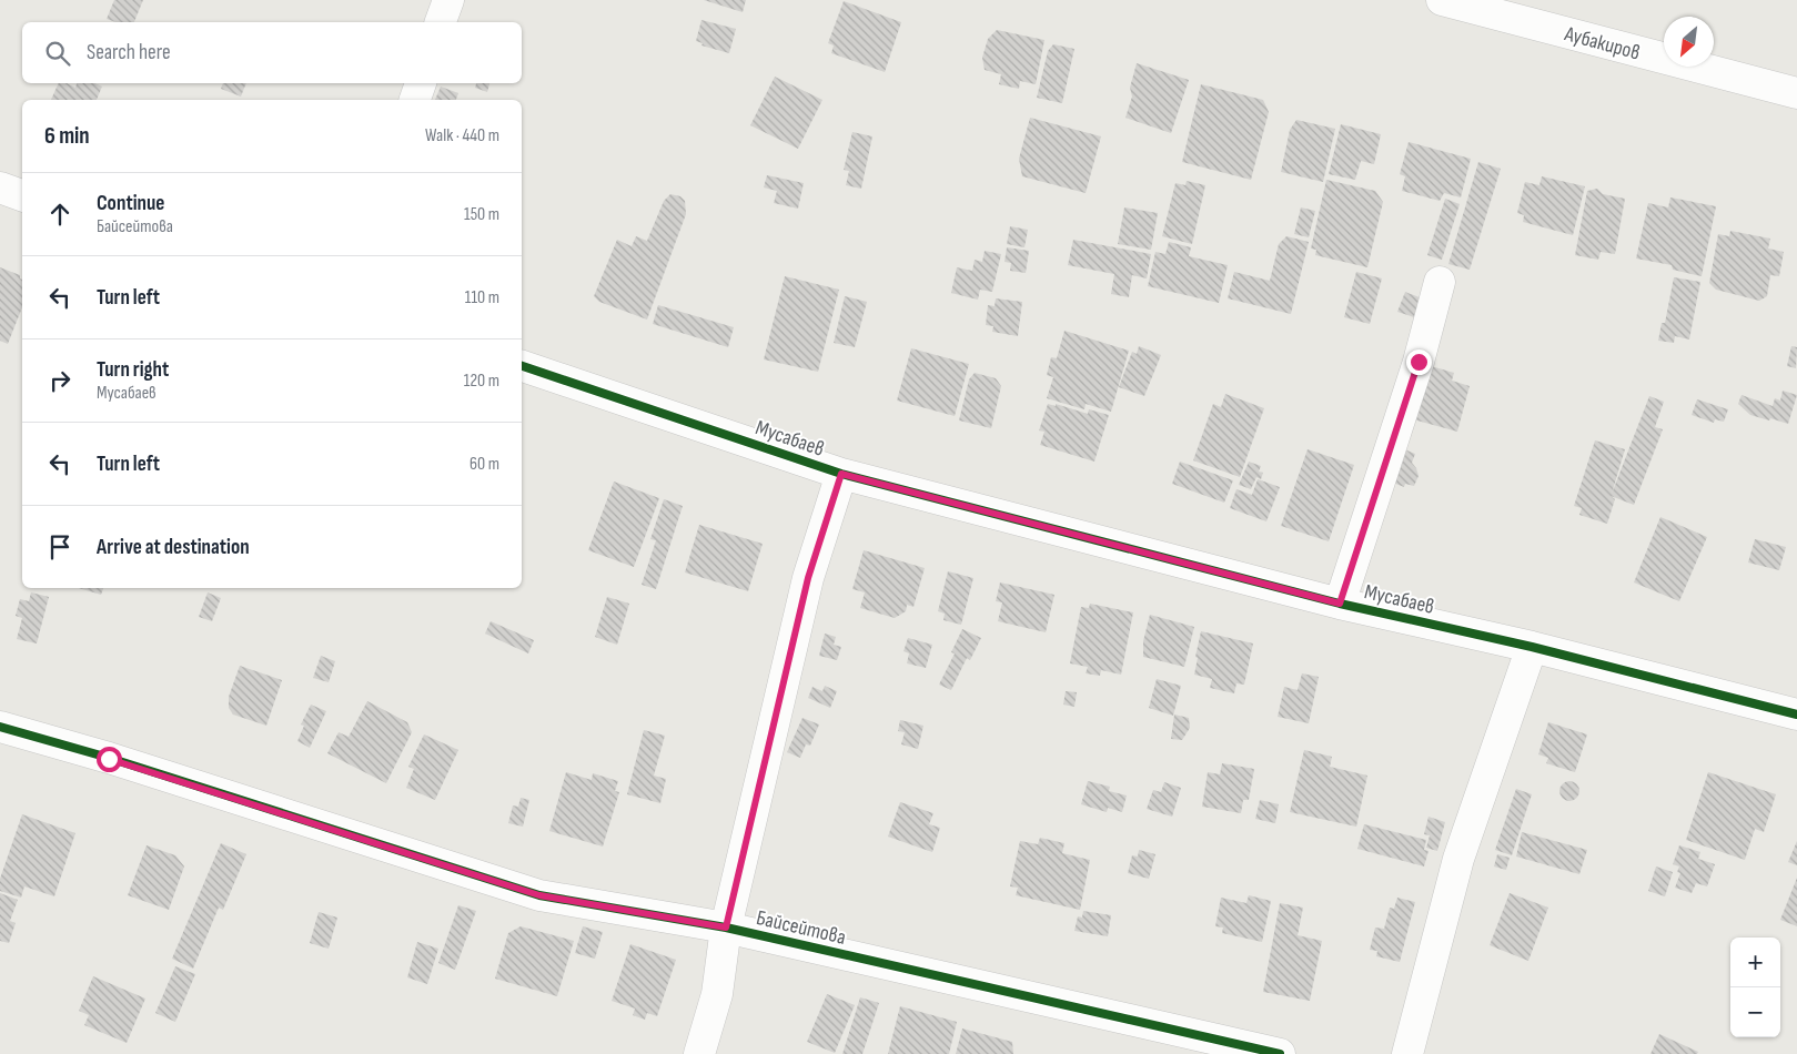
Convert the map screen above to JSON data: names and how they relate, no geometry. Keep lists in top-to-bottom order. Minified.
{"streets":{"street":["Аубакиров","Мусабаев","Байсейтова"]},"north":"bottom left","page":{"search":"Search here","heading":["6 min","Walk · 440 m"],"list":[["Continue","Байсейтова","150 m"],["Turn left","110 m"],["Turn right","Мусабаев","120 m"],["Turn left","60 m"],"Arrive at destination"],"map_buttons":["+","−"]}}
